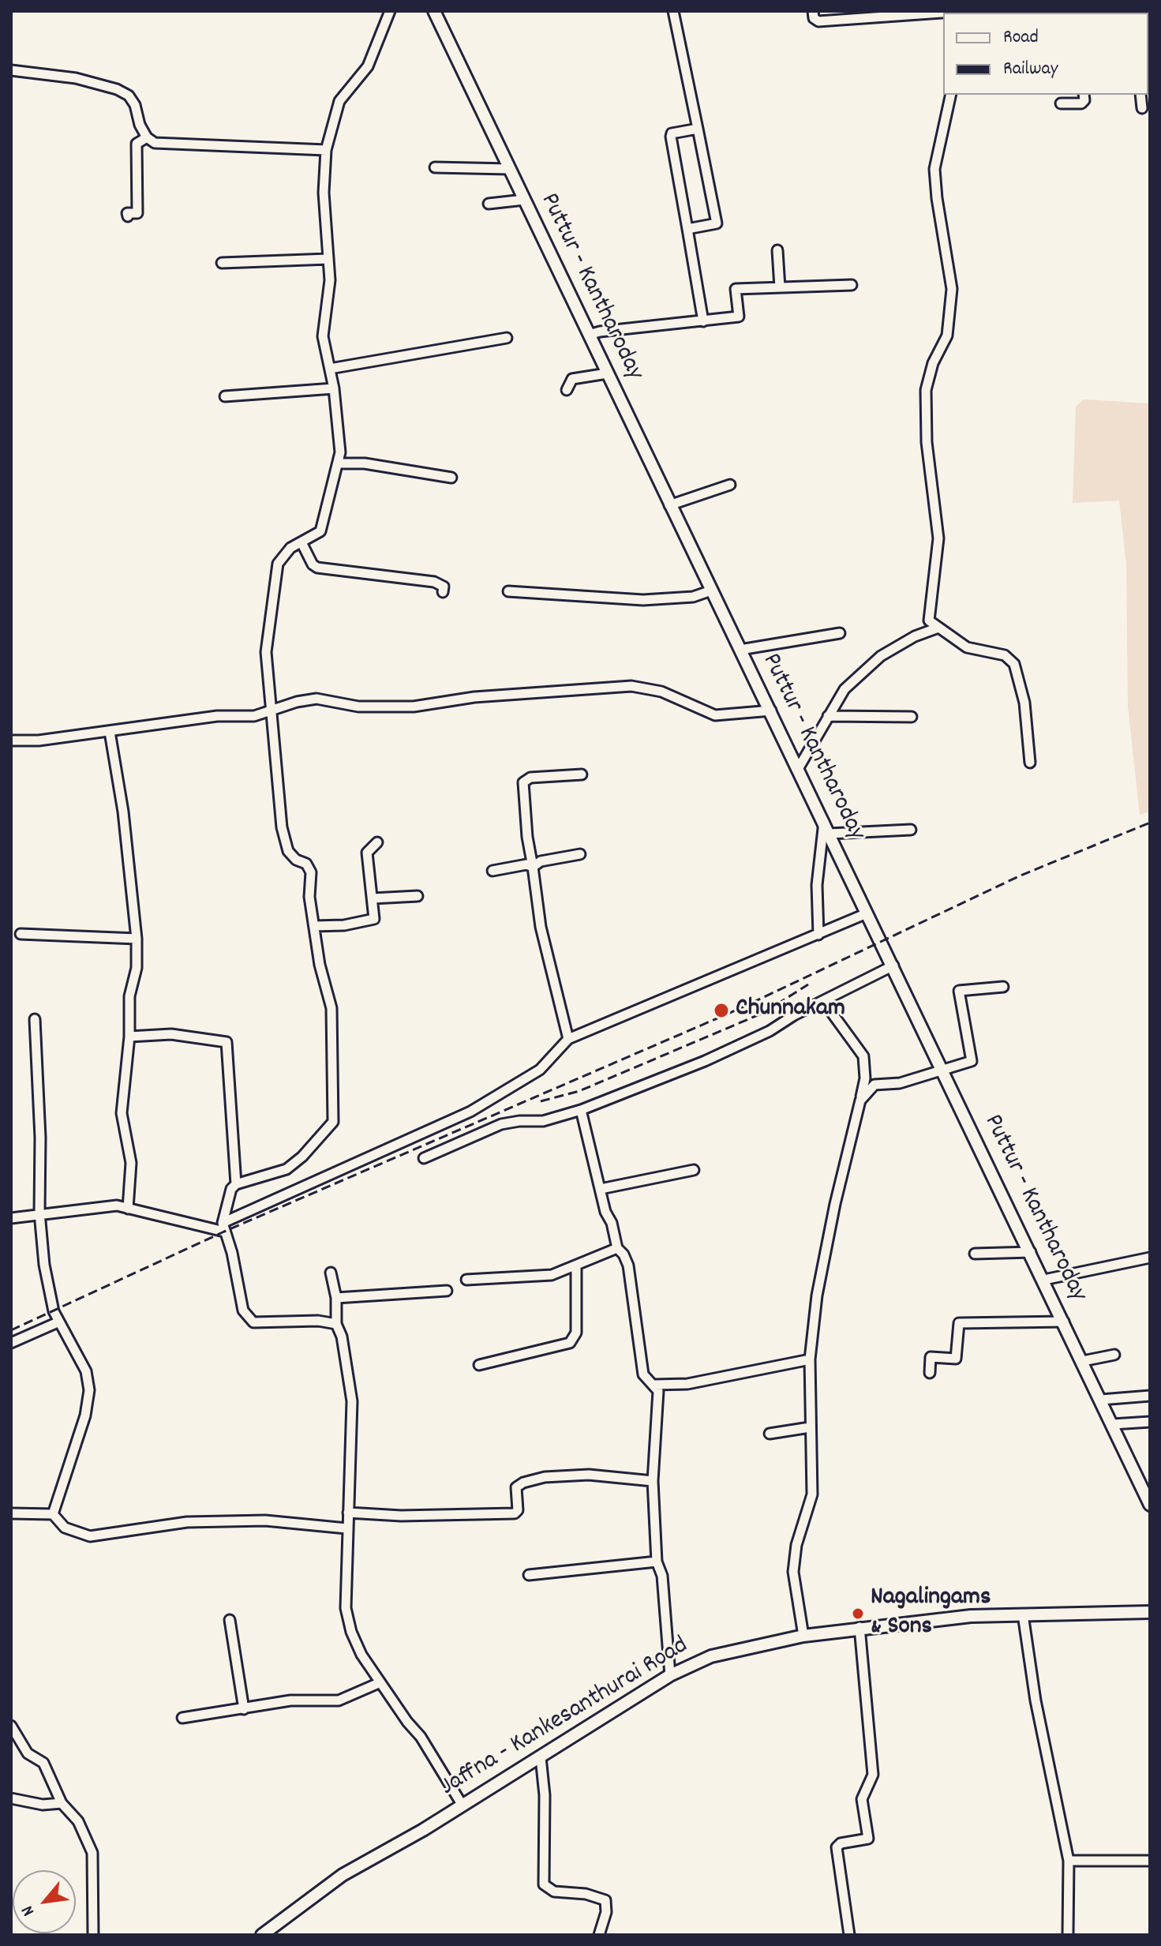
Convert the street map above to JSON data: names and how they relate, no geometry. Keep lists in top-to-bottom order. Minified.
{"streets":{"main road":["Puttur - Kantharoday","Jaffna - Kankesanthurai Road"]},"places":["Chunnakam","Nagalingams & Sons"],"legend":["Road","Railway"],"north":"bottom left"}
